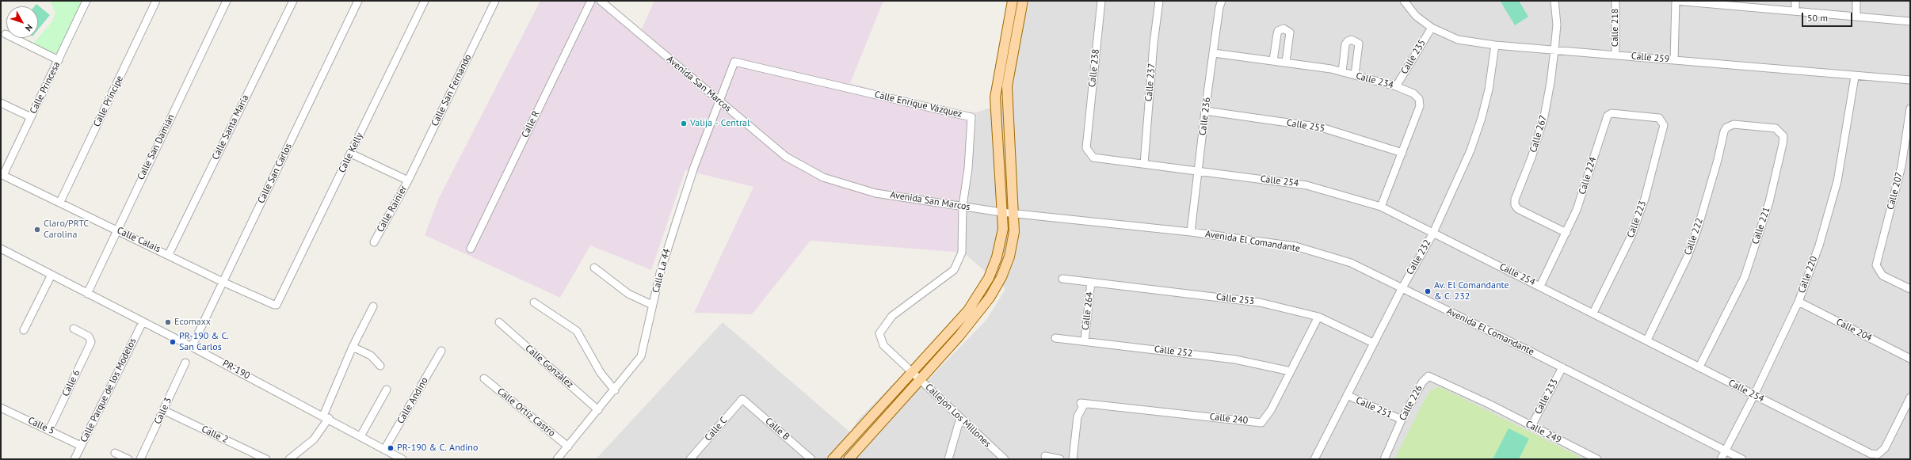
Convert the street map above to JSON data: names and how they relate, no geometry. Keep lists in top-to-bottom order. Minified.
{"streets":{"street":["Calle 218","Calle 235","Calle 259","Calle 238","Calle 234","Calle 237","Avenida San Marcos","Calle Princesa","Calle San Fernando","Calle Príncipe","Calle Enrique Vázquez","Calle 236","Calle R","Calle 255","Calle Santa María","Calle 267","Calle San Damián","Calle Kelly","Calle San Carlos","Calle 224","Calle 254","Calle 207","Calle Rainier","Calle 223","Calle 221","Calle 222","Calle Calais","Avenida El Comandante","Calle 232","Calle La 44","Calle 220","Calle 253","Calle 264","Calle 204","Calle 252","Calle González","PR-190","Calle 6","Calle Parque de los Modelos","Calle 233","Calle Andino","Calle 226","Calle 251","Calle 3","Calle Ortíz Castro","Callejón Los Millones","Calle 240","Calle 5","Calle C","Calle B","Calle 249","Calle 2"]},"crossings":[["Calle 218","Calle 259"],["Calle 235","Calle 259"],["Calle 235","Calle 234"],["Calle 259","Calle 267"],["Calle 259","Calle 232"],["Calle 259","Calle 220"],["Calle 238","Calle 254"],["Calle 234","Calle 236"],["Calle 234","Calle 255"],["Calle 234","Calle 254"],["Calle 237","Calle 254"],["Avenida San Marcos","Calle Enrique Vázquez"],["Avenida San Marcos","Avenida El Comandante"],["Avenida San Marcos","Calle La 44"],["Calle Princesa","Calle Calais"],["Calle San Fernando","Calle Rainier"],["Calle Príncipe","Calle Calais"],["Calle Enrique Vázquez","Calle La 44"],["Calle Enrique Vázquez","Callejón Los Millones"],["Calle 236","Calle 255"],["Calle 236","Calle 254"],["Calle 236","Avenida El Comandante"],["Calle Santa María","Calle Calais"],["Calle 267","Calle 224"],["Calle San Damián","Calle Calais"],["Calle San Damián","PR-190"],["Calle Kelly","Calle Rainier"],["Calle Kelly","Calle Calais"],["Calle San Carlos","Calle Calais"],["Calle San Carlos","PR-190"],["Calle 224","Calle 254"],["Calle 224","Calle 223"],["Calle 254","Calle 223"],["Calle 254","Calle 221"],["Calle 254","Calle 222"],["Calle 254","Calle 232"],["Calle 254","Calle 220"],["Calle 221","Calle 222"],["Avenida El Comandante","Calle 232"],["Avenida El Comandante","Calle 220"],["Avenida El Comandante","Calle 233"],["Calle 232","Calle 253"],["Calle 232","Calle 251"],["Calle La 44","Calle González"],["Calle La 44","Calle Ortíz Castro"],["Calle 220","Calle 204"],["Calle 253","Calle 264"],["Calle 253","Calle 240"],["Calle 264","Calle 252"],["Calle 252","Calle 240"],["PR-190","Calle Parque de los Modelos"],["PR-190","Calle Andino"],["Calle 6","Calle 5"],["Calle Parque de los Modelos","Calle 5"],["Calle 233","Calle 249"],["Calle 226","Calle 251"],["Calle 226","Calle 249"],["Calle 3","Calle 2"],["Calle C","Calle B"]],"places":["Valija - Central","Claro/PRTC Carolina","Av. El Comandante & C. 232","Ecomaxx","PR-190 & C. San Carlos","PR-190 & C. Andino"],"scale_bar":"50 m","north":"bottom right"}
